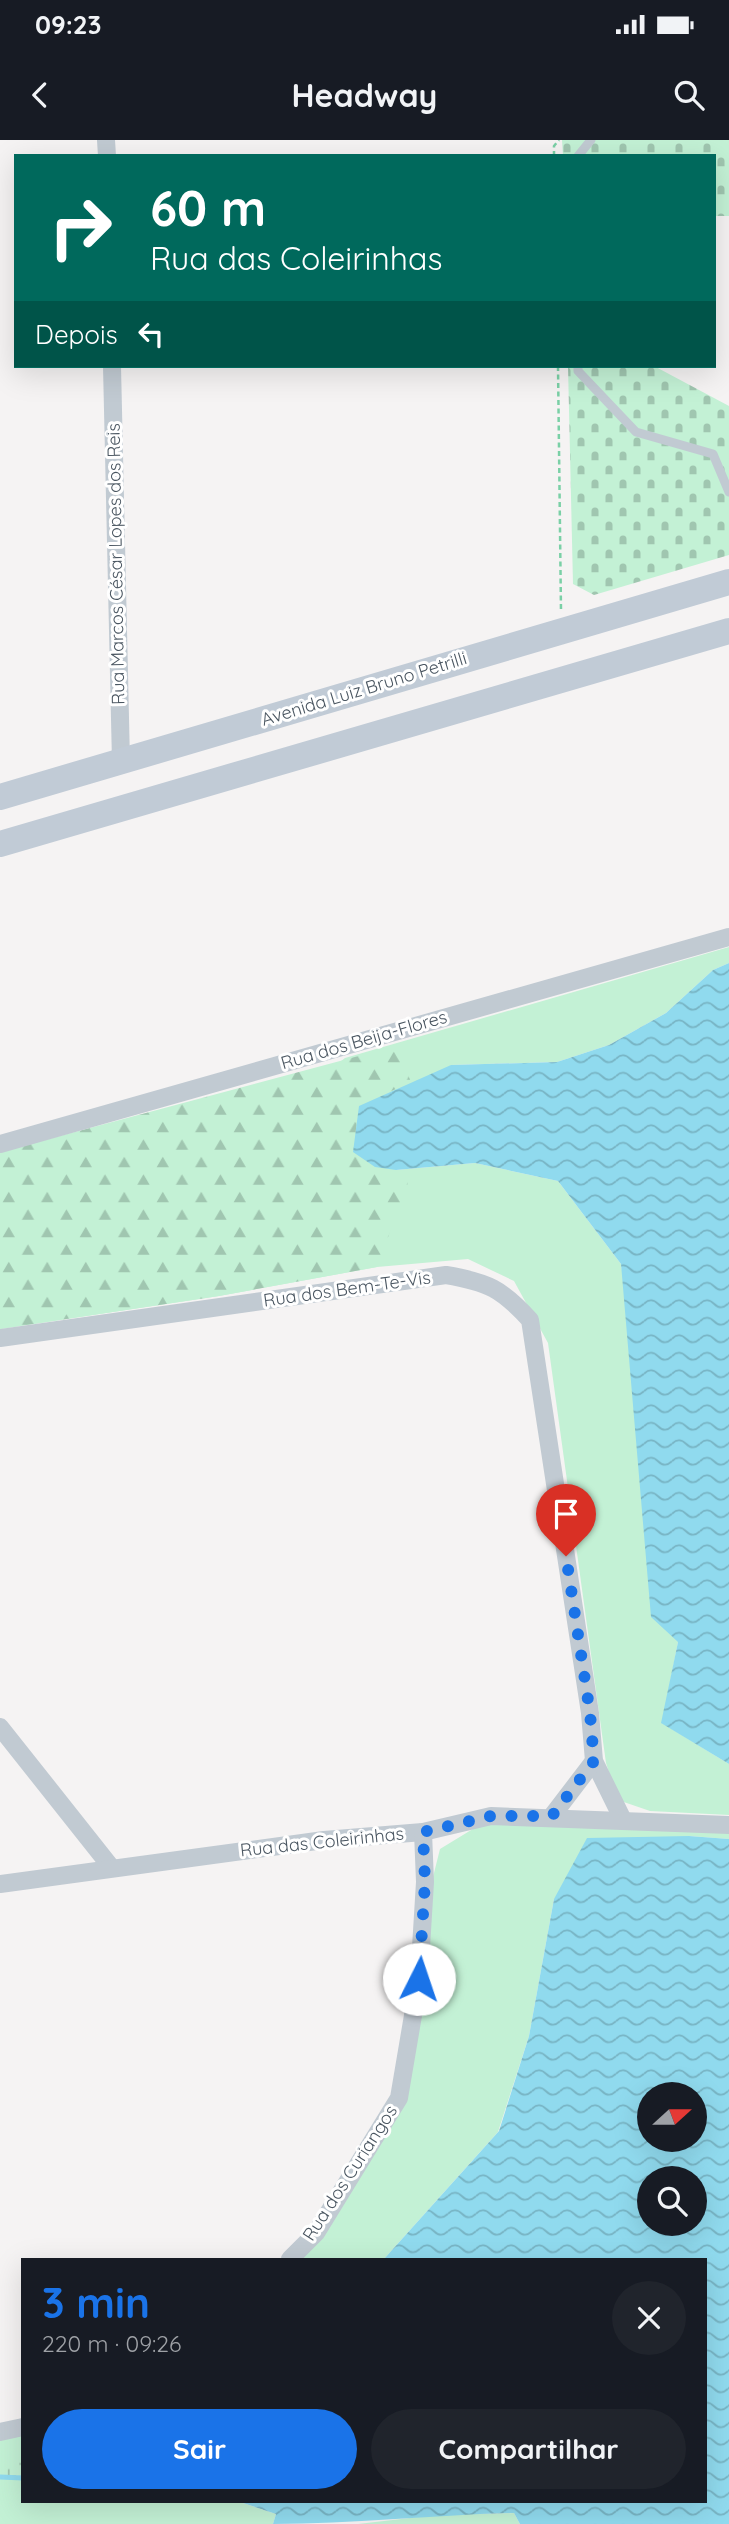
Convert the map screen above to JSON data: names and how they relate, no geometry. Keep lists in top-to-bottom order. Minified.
{"streets":{"main road":["Avenida Luiz Bruno Petrilli"],"street":["Rua Marcos César Lopes dos Reis","Rua dos Beija-Flores","Rua dos Bem-Te-Vis","Rua das Coleirinhas","Rua dos Curiangos"]},"crossings":[["Rua Marcos César Lopes dos Reis","Avenida Luiz Bruno Petrilli"],["Rua dos Bem-Te-Vis","Rua das Coleirinhas"],["Rua das Coleirinhas","Rua dos Curiangos"]],"north":"right","page":{"status":"09:23","header":"Headway","turn":["60 m","Rua das Coleirinhas"],"then":"Depois","heading":["3 min","220 m · 09:26"],"buttons":["Sair","Compartilhar"]}}
